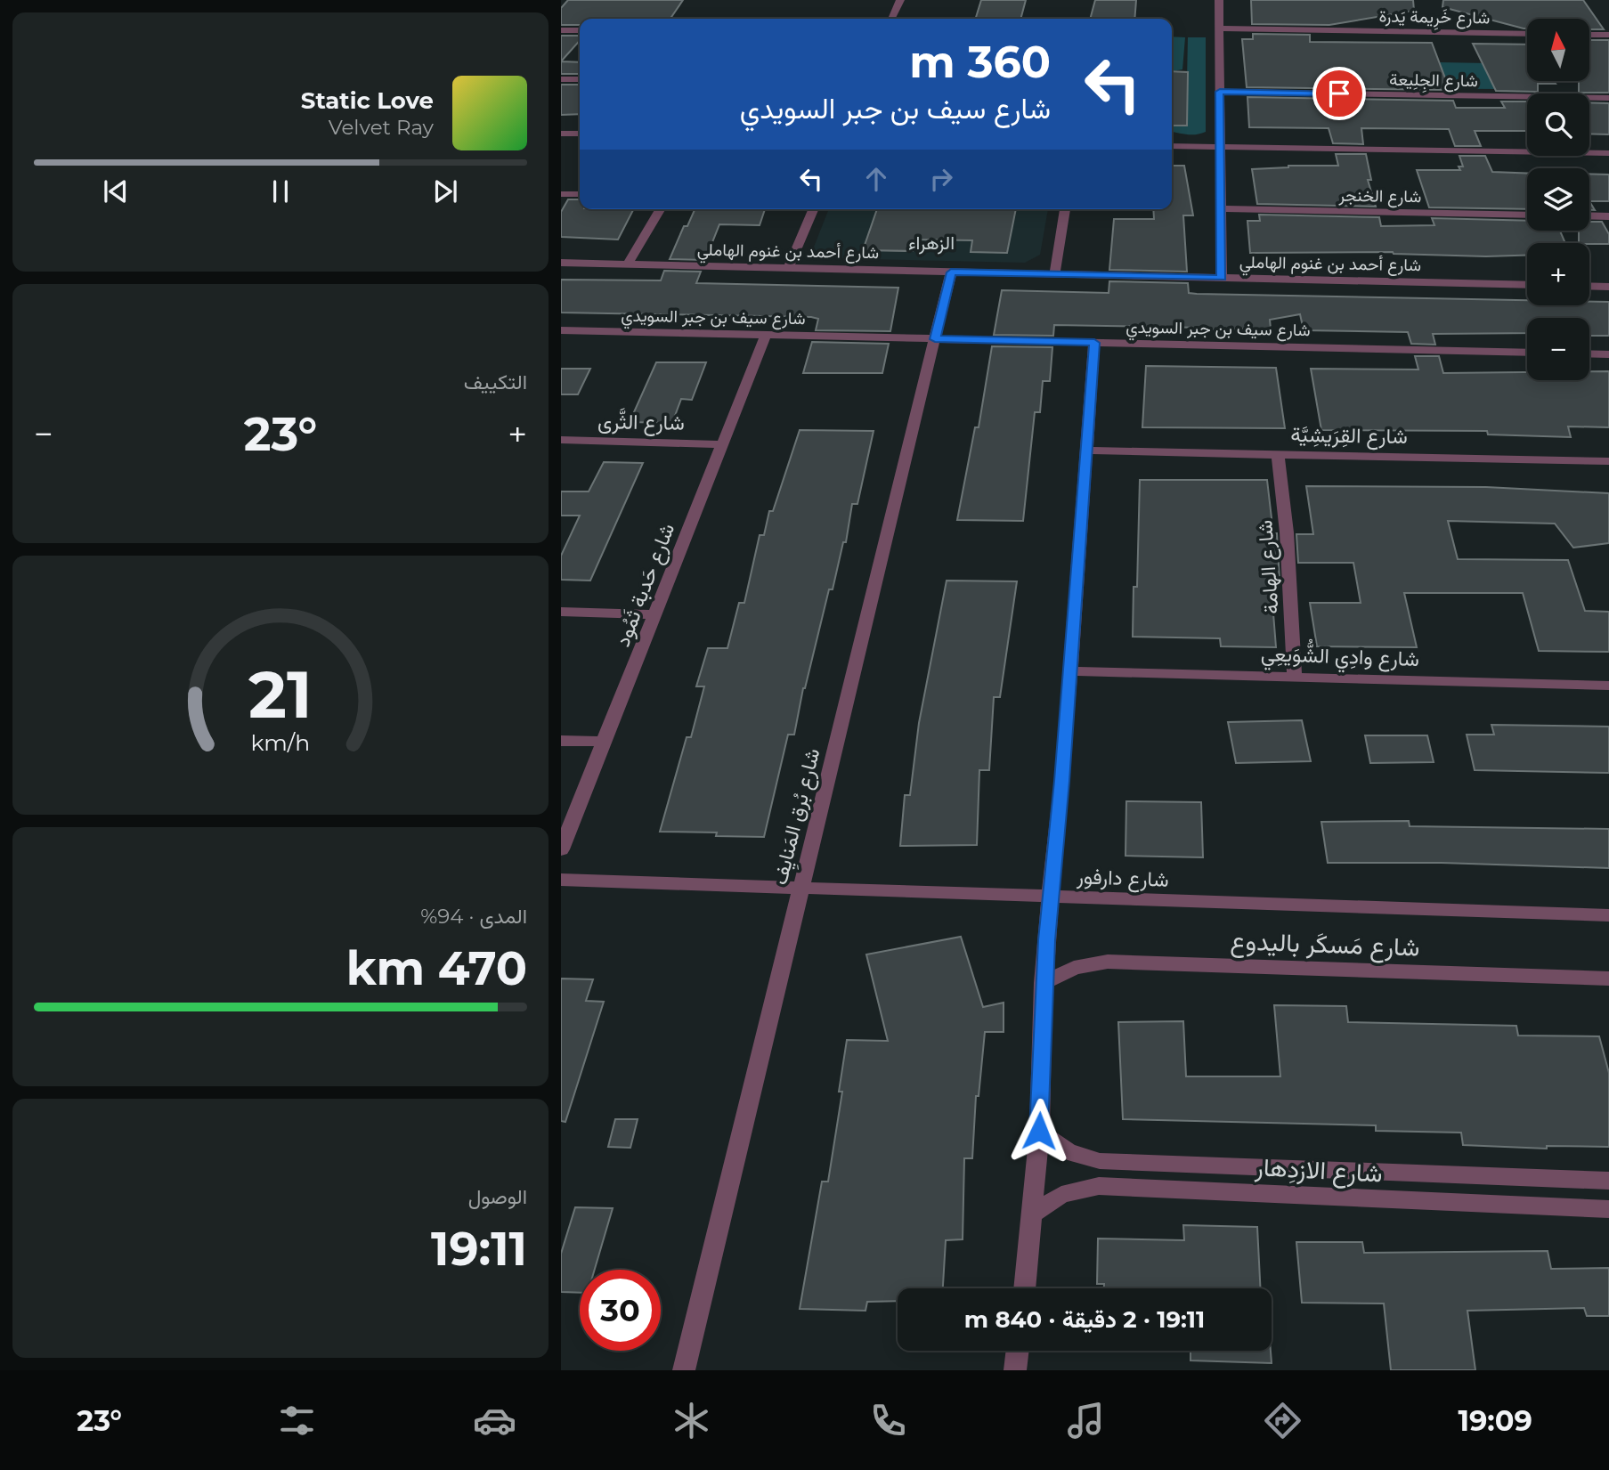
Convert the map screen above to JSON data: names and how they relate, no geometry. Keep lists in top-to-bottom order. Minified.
{"streets":{"street":["شارع خَرِيمة يَدرة","شارع الجِلِيعة","شارع الخنجر","شارع أحمد بن غنوم الهاملي","شارع سيف بن جبر السويدي","شارع الثَّرى","شارع القِرَيشِيَّة","شارع الهامة","شارع حَدبة ثَمُود","شارع وادِي الشُّوَيعِي","شارع بُرق المَنايِف","شارع دارفور","شارع مَسكَر باليدوع","شارع الازدِهار"]},"crossings":[["شارع أحمد بن غنوم الهاملي","شارع بُرق المَنايِف"],["شارع سيف بن جبر السويدي","شارع حَدبة ثَمُود"],["شارع سيف بن جبر السويدي","شارع بُرق المَنايِف"],["شارع الثَّرى","شارع حَدبة ثَمُود"],["شارع القِرَيشِيَّة","شارع الهامة"],["شارع الهامة","شارع وادِي الشُّوَيعِي"],["شارع بُرق المَنايِف","شارع دارفور"]],"districts":["الزهراء"],"north":"top","page":{"map_buttons":["+","−"],"turn":["360 m","شارع سيف بن جبر السويدي"],"song":["Static Love","Velvet Ray"],"tile":["التكييف",["المدى · 94%","470 km"],["الوصول","19:11"]],"heat":["−","23°","+"],"limit":"30","trip":"19:11 · 2 دقيقة · 840 m","tabs":["19:09","23°"],"gauge":["21","km/h"]}}
